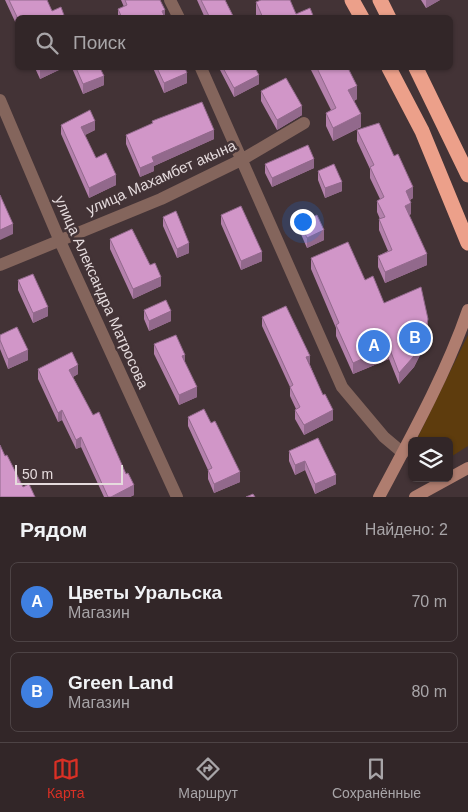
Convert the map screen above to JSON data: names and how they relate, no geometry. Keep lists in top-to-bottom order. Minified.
{"streets":{"street":["улица Махамбет акына","улица Александра Матросова"]},"crossings":[["улица Махамбет акына","улица Александра Матросова"]],"scale_bar":"50 m","page":{"search":"Поиск","pins":["B","A"],"scale":"50 m","heading":["Рядом","Найдено: 2"],"list":[{"mark":"A","name":"Цветы Уральска","note":"Магазин","value":"70 m"},{"mark":"B","name":"Green Land","note":"Магазин","value":"80 m"}],"nav":["Карта","Маршрут","Сохранённые"]}}
